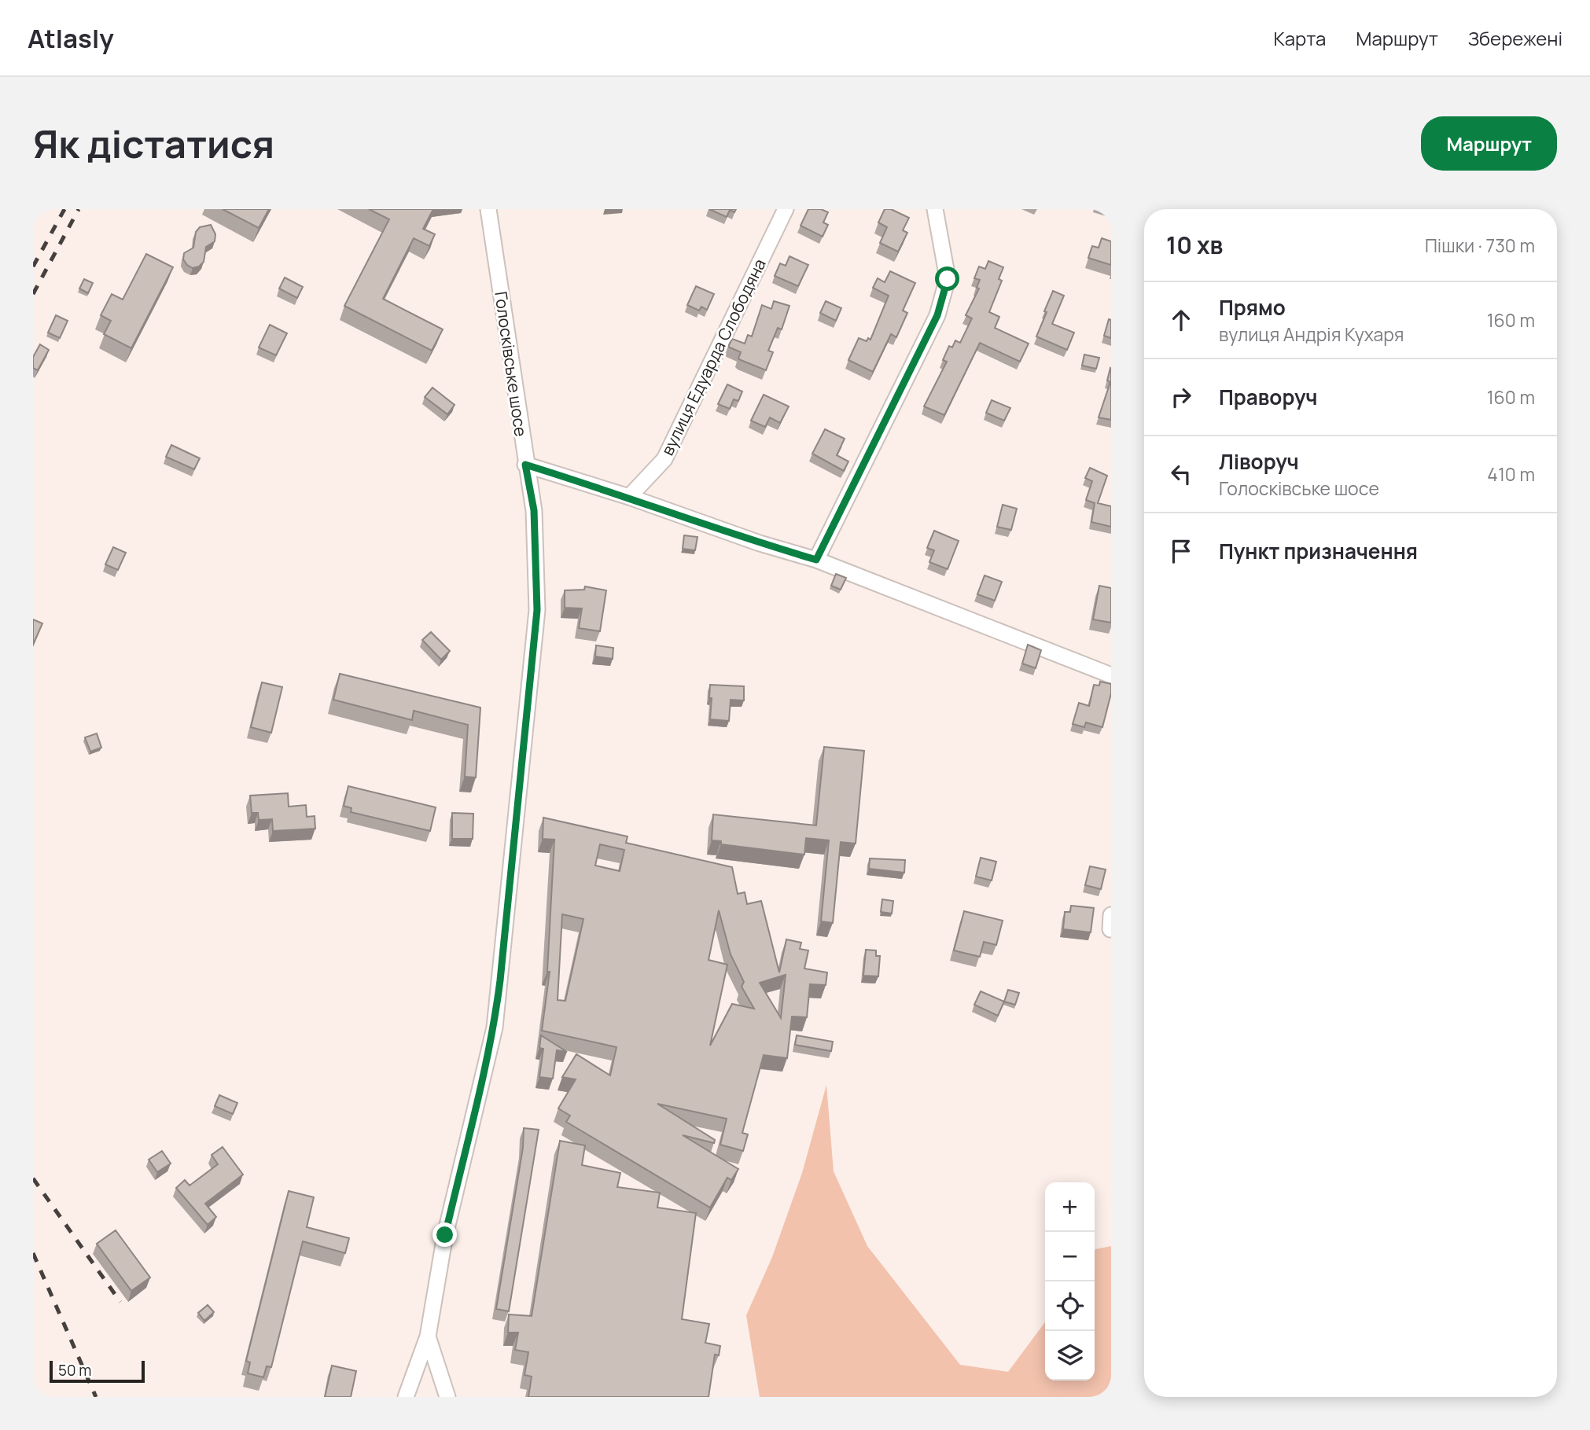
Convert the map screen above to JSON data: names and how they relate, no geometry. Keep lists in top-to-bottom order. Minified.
{"streets":{"street":["вулиця Едуарда Слободяна","Голосківське шосе"]},"scale_bar":"50 m","page":{"header":"Atlasly","nav":["Карта","Маршрут","Збережені"],"buttons":"Маршрут","title":"Як дістатися","heading":["10 хв","Пішки · 730 m"],"list":[["Прямо","вулиця Андрія Кухаря","160 m"],["Праворуч","160 m"],["Ліворуч","Голосківське шосе","410 m"],"Пункт призначення"],"map_buttons":["+","−"],"scale":"50 m"}}
